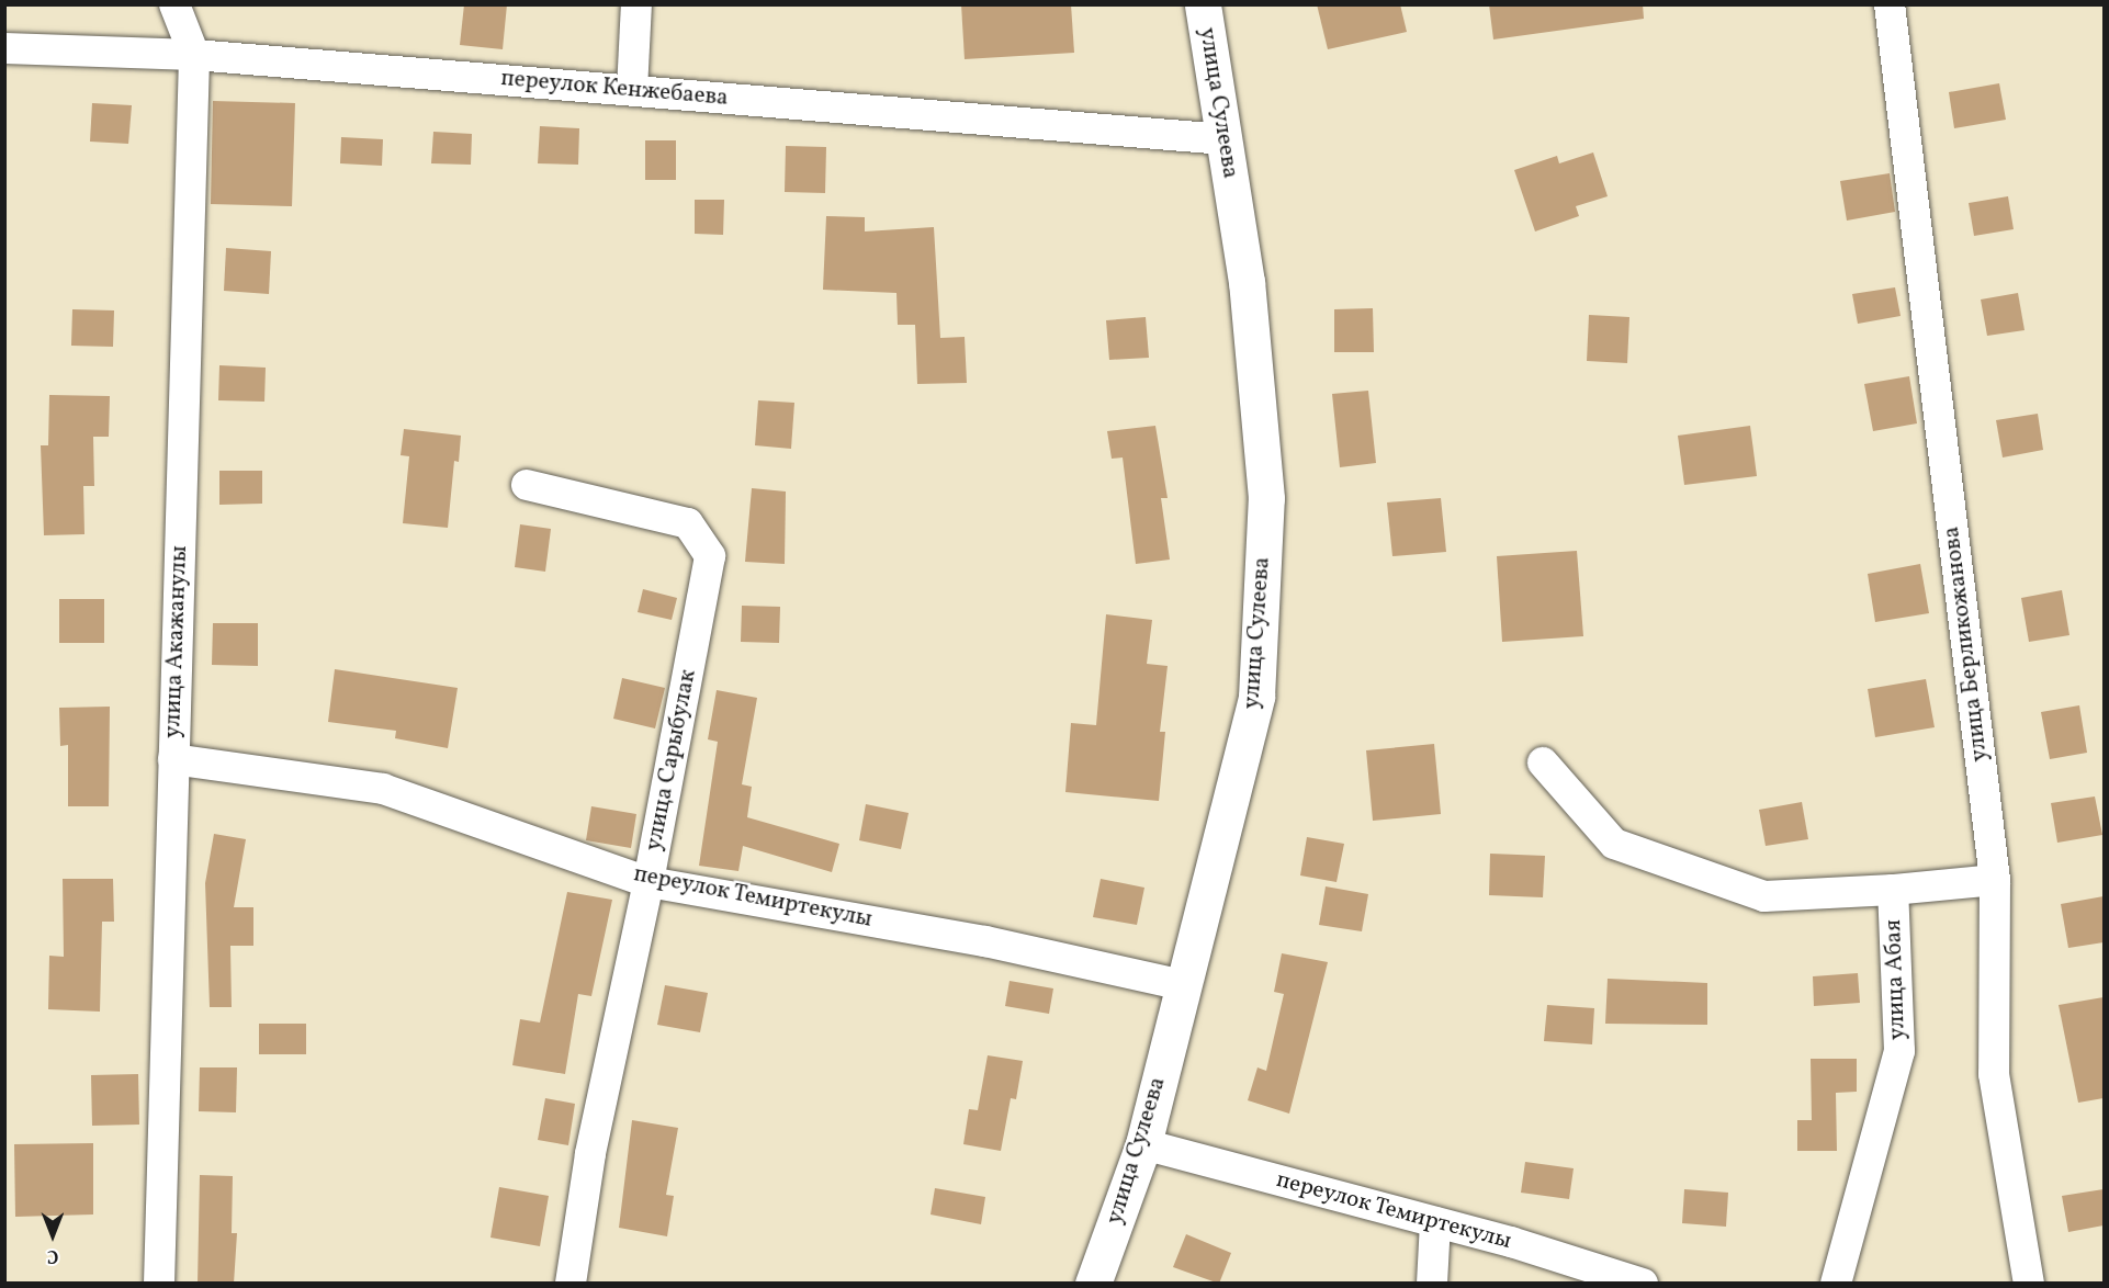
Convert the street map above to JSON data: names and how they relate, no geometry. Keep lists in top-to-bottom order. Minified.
{"streets":{"main road":["улица Сулеева"],"street":["переулок Кенжебаева","улица Акажанулы","улица Берликожанова","улица Сарыбулак","переулок Темиртекулы","улица Абая"]},"crossings":[["переулок Кенжебаева","улица Сулеева"],["переулок Кенжебаева","улица Акажанулы"],["улица Сулеева","переулок Темиртекулы"],["улица Акажанулы","переулок Темиртекулы"],["улица Берликожанова","улица Абая"],["улица Сарыбулак","переулок Темиртекулы"]],"north":"bottom"}
